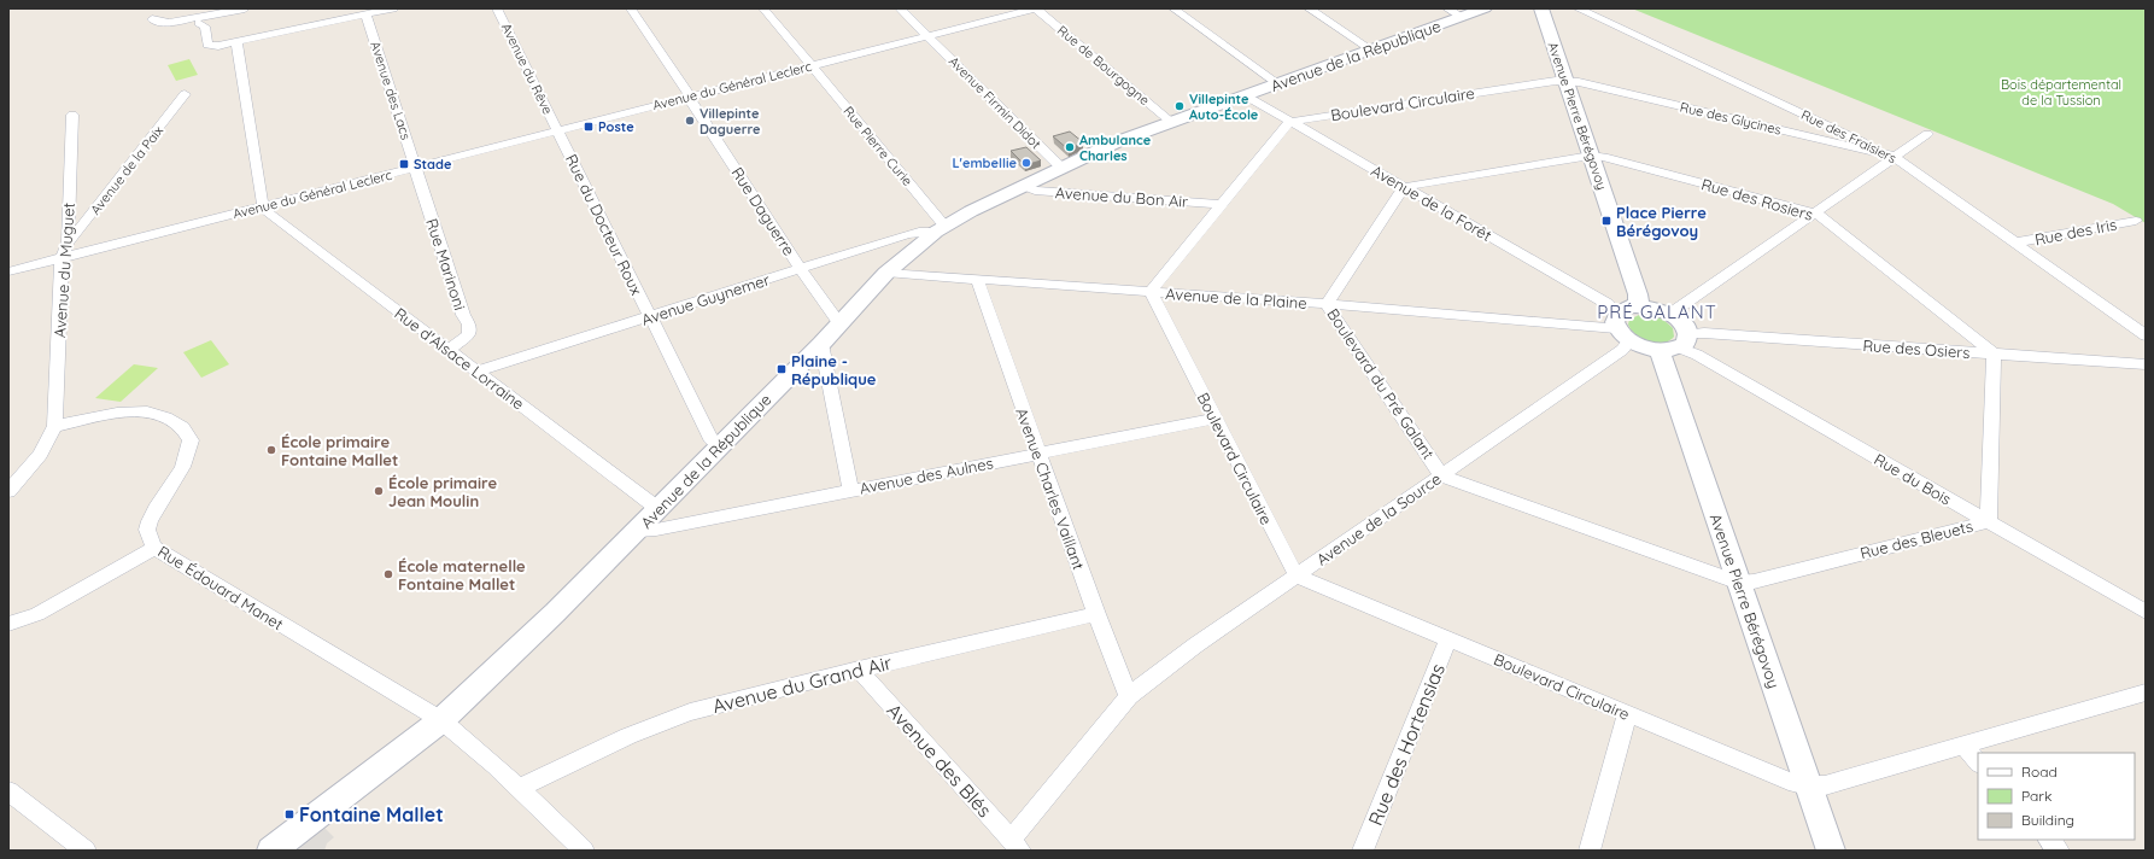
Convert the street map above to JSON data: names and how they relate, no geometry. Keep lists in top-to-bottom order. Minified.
{"streets":{"street":["Avenue de la République","Rue de Bourgogne","Avenue du Rêve","Avenue du Général Leclerc","Avenue des Lacs","Avenue Firmin Didot","Boulevard Circulaire","Avenue Pierre Bérégovoy","Rue des Glycines","Rue des Fraisiers","Rue Pierre Curie","Avenue de la Paix","Avenue du Bon Air","Rue des Rosiers","Avenue de la Forêt","Rue Daguerre","Rue du Docteur Roux","Rue des Iris","Rue Marinoni","Avenue du Muguet","Avenue de la Plaine","Avenue Guynemer","Rue des Osiers","Rue d'Alsace Lorraine","Boulevard du Pré Galant","Avenue des Aulnes","Rue du Bois","Avenue Charles Vaillant","Avenue de la Source","Rue des Bleuets","Rue Édouard Manet","Avenue du Grand Air","Rue des Hortensias","Avenue des Blés"]},"crossings":[["Avenue de la République","Rue de Bourgogne"],["Avenue de la République","Avenue Firmin Didot"],["Avenue de la République","Rue Pierre Curie"],["Avenue de la République","Avenue du Bon Air"],["Avenue de la République","Avenue de la Forêt"],["Avenue de la République","Rue Daguerre"],["Avenue de la République","Rue du Docteur Roux"],["Avenue de la République","Avenue de la Plaine"],["Avenue de la République","Avenue Guynemer"],["Avenue de la République","Rue d'Alsace Lorraine"],["Avenue de la République","Avenue des Aulnes"],["Avenue de la République","Rue Édouard Manet"],["Rue de Bourgogne","Avenue du Général Leclerc"],["Avenue du Rêve","Avenue du Général Leclerc"],["Avenue du Rêve","Rue du Docteur Roux"],["Avenue du Général Leclerc","Avenue des Lacs"],["Avenue du Général Leclerc","Avenue Firmin Didot"],["Avenue du Général Leclerc","Rue Pierre Curie"],["Avenue du Général Leclerc","Rue Daguerre"],["Avenue du Général Leclerc","Rue du Docteur Roux"],["Avenue du Général Leclerc","Rue Marinoni"],["Avenue du Général Leclerc","Avenue du Muguet"],["Avenue du Général Leclerc","Rue d'Alsace Lorraine"],["Avenue des Lacs","Rue Marinoni"],["Boulevard Circulaire","Avenue Pierre Bérégovoy"],["Boulevard Circulaire","Rue des Glycines"],["Boulevard Circulaire","Avenue de la Forêt"],["Boulevard Circulaire","Avenue de la Plaine"],["Boulevard Circulaire","Avenue des Aulnes"],["Boulevard Circulaire","Avenue de la Source"],["Boulevard Circulaire","Rue des Hortensias"],["Avenue Pierre Bérégovoy","Rue des Glycines"],["Avenue Pierre Bérégovoy","Rue des Rosiers"],["Avenue Pierre Bérégovoy","Avenue de la Forêt"],["Avenue Pierre Bérégovoy","Avenue de la Plaine"],["Avenue Pierre Bérégovoy","Rue des Osiers"],["Avenue Pierre Bérégovoy","Boulevard du Pré Galant"],["Avenue Pierre Bérégovoy","Rue du Bois"],["Avenue Pierre Bérégovoy","Avenue de la Source"],["Avenue Pierre Bérégovoy","Rue des Bleuets"],["Rue des Glycines","Rue des Fraisiers"],["Rue des Fraisiers","Rue des Iris"],["Rue Pierre Curie","Avenue Guynemer"],["Avenue de la Paix","Avenue du Muguet"],["Rue des Rosiers","Rue des Osiers"],["Rue des Rosiers","Rue des Bleuets"],["Avenue de la Forêt","Avenue de la Plaine"],["Avenue de la Forêt","Rue des Osiers"],["Avenue de la Forêt","Boulevard du Pré Galant"],["Avenue de la Forêt","Rue du Bois"],["Avenue de la Forêt","Avenue de la Source"],["Rue Daguerre","Avenue Guynemer"],["Rue du Docteur Roux","Avenue Guynemer"],["Rue Marinoni","Rue d'Alsace Lorraine"],["Avenue du Muguet","Rue Édouard Manet"],["Avenue de la Plaine","Rue des Osiers"],["Avenue de la Plaine","Boulevard du Pré Galant"],["Avenue de la Plaine","Rue du Bois"],["Avenue de la Plaine","Avenue Charles Vaillant"],["Avenue de la Plaine","Avenue de la Source"],["Avenue Guynemer","Rue d'Alsace Lorraine"],["Rue des Osiers","Rue du Bois"],["Rue des Osiers","Avenue de la Source"],["Rue des Osiers","Rue des Bleuets"],["Boulevard du Pré Galant","Avenue de la Source"],["Boulevard du Pré Galant","Rue des Bleuets"],["Avenue des Aulnes","Avenue Charles Vaillant"],["Rue du Bois","Avenue de la Source"],["Rue du Bois","Rue des Bleuets"],["Avenue Charles Vaillant","Avenue de la Source"],["Avenue Charles Vaillant","Avenue du Grand Air"],["Avenue de la Source","Avenue des Blés"],["Rue Édouard Manet","Avenue du Grand Air"],["Avenue du Grand Air","Avenue des Blés"]],"districts":["PRÉ GALANT"],"parks":["Bois départemental de la Tussion"],"places":{"other":["Villepinte Auto-École","Villepinte Daguerre","Ambulance Charles","L'embellie","École primaire Fontaine Mallet","École primaire Jean Moulin","École maternelle Fontaine Mallet"],"transit":["Poste","Stade","Place Pierre Bérégovoy","Plaine - République","Fontaine Mallet"]},"legend":["Road","Park","Building"]}
